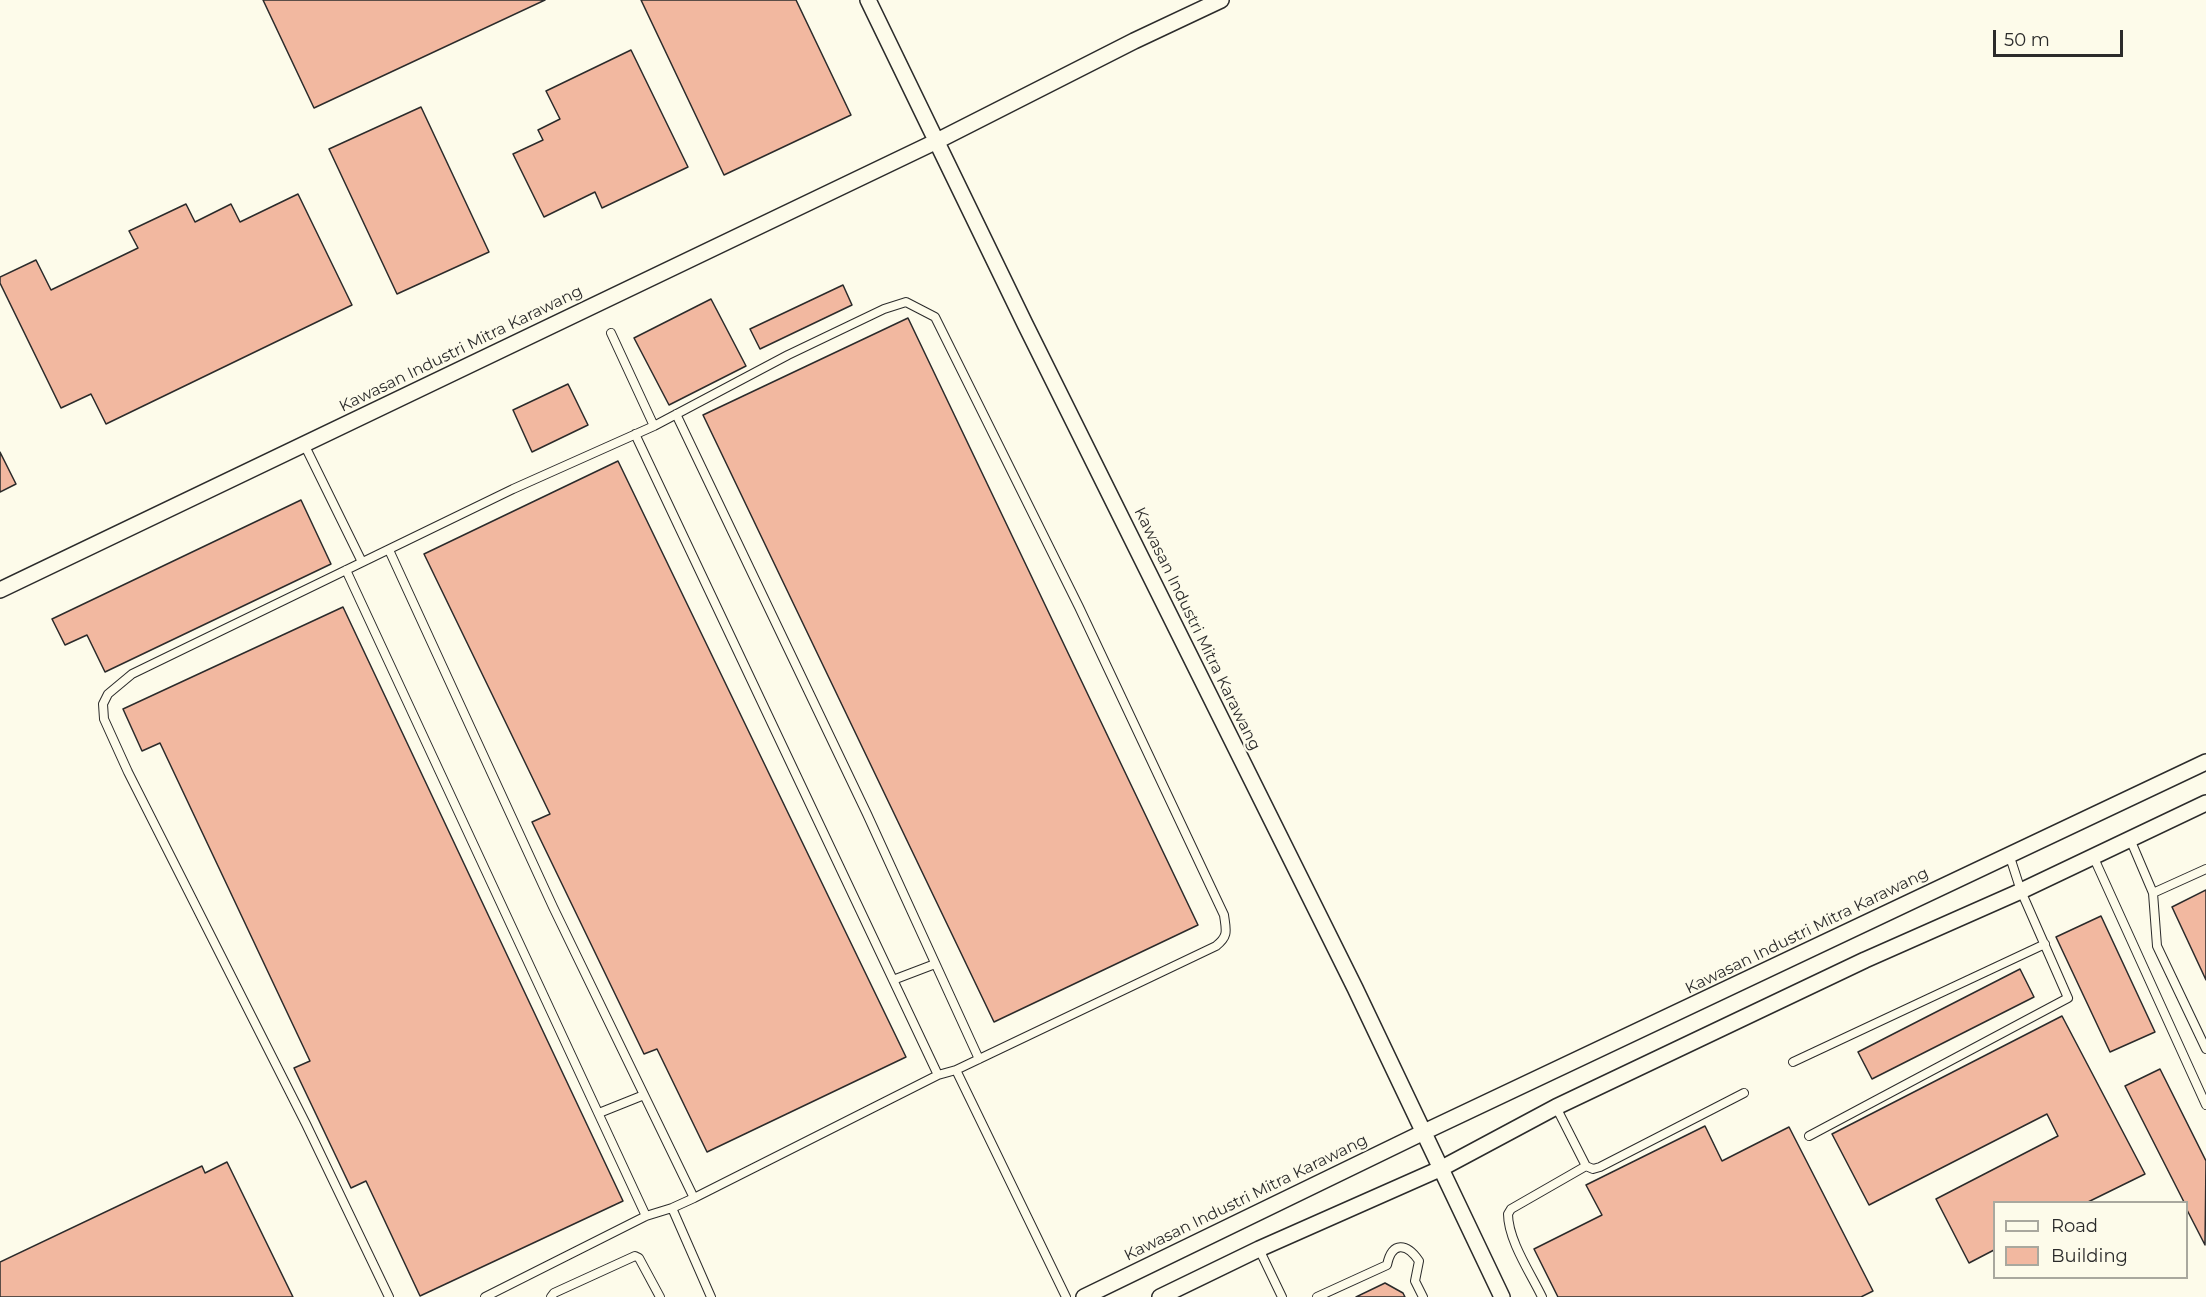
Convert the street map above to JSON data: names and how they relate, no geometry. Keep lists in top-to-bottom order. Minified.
{"streets":{"street":["Kawasan Industri Mitra Karawang"]},"legend":["Road","Building"],"scale_bar":"50 m"}
